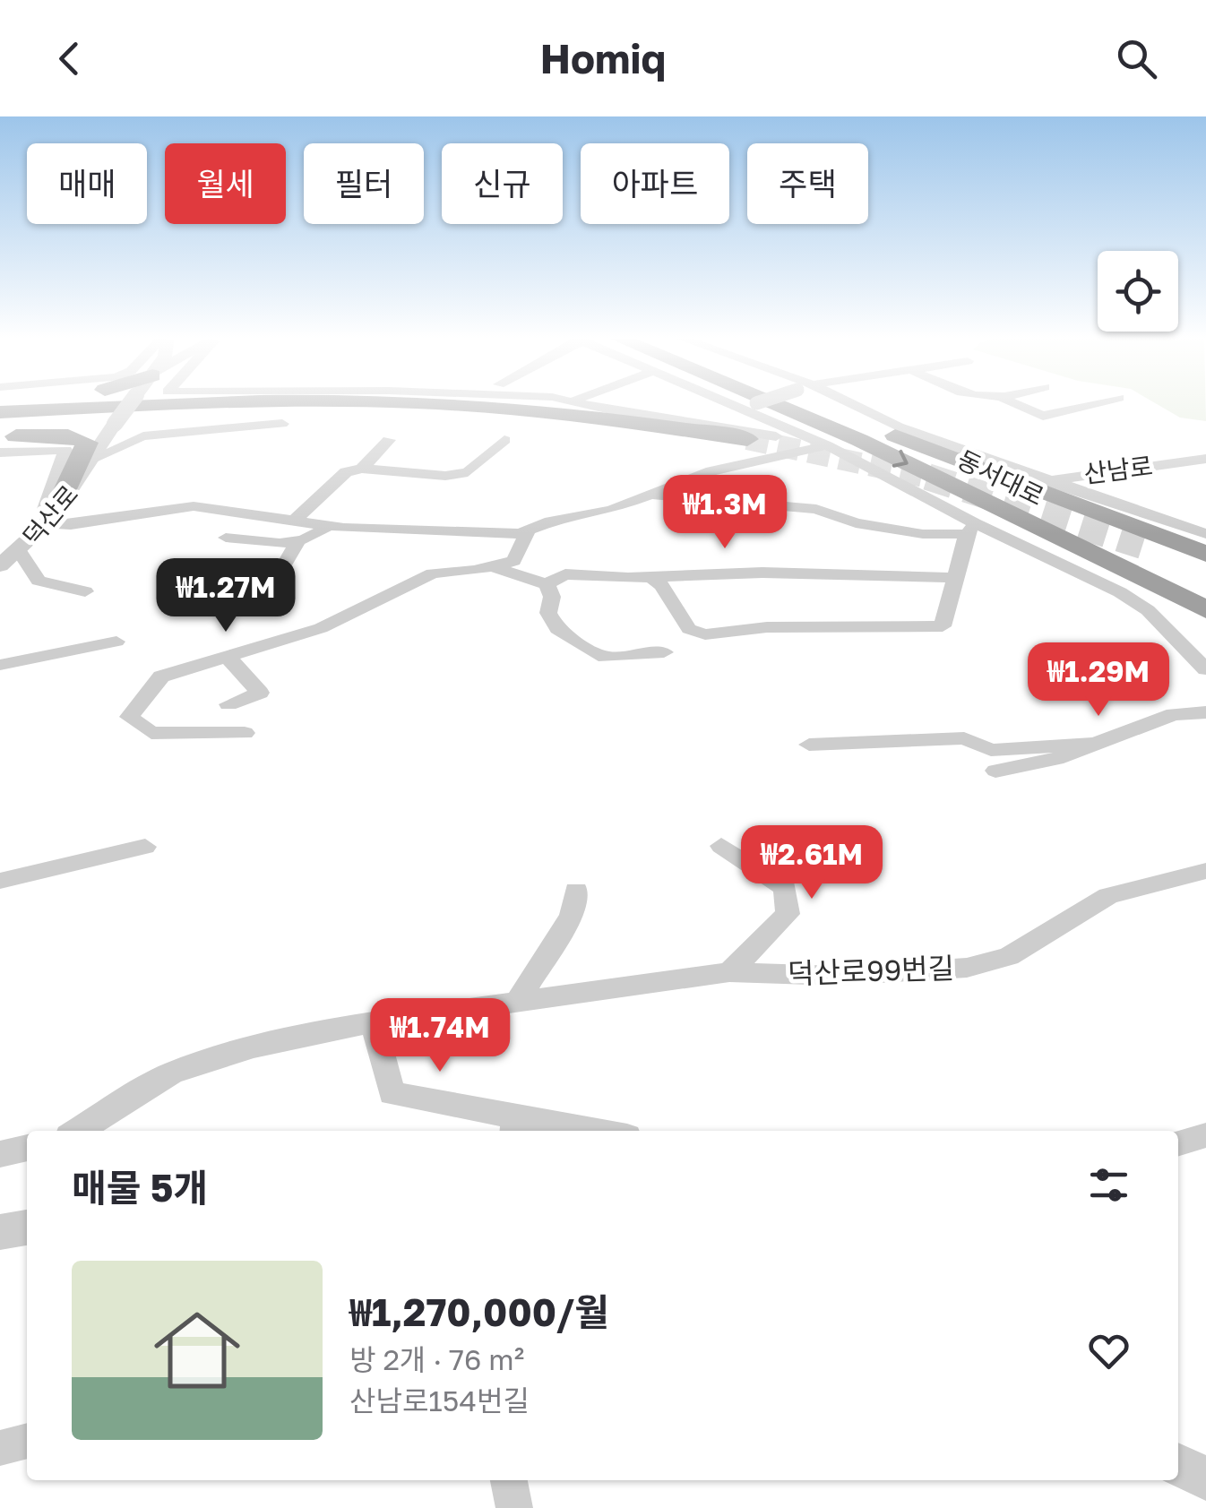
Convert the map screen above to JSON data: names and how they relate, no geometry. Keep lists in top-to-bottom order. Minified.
{"streets":{"highway":["동서대로"],"street":["산남로","덕산로","덕산로99번길"]},"page":{"header":"Homiq","chip":["매매","월세","필터","신규","아파트","주택"],"price":["₩1.3M","₩1.27M","₩1.29M","₩2.61M","₩1.74M"],"heading":"매물 5개","list":[{"name":"₩1,270,000/월","note":"방 2개 · 76 m² · 산남로154번길"}]}}
